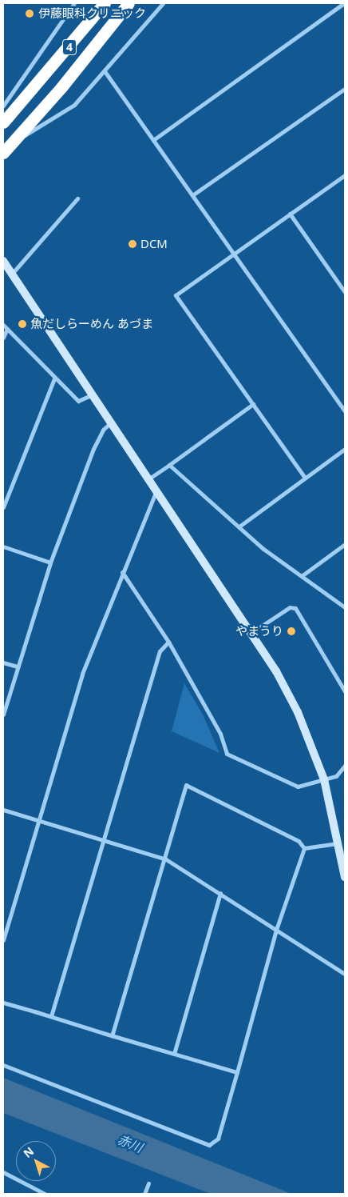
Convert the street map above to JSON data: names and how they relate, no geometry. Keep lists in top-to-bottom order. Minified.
{"streets":{"highway":["4"]},"water":["赤川"],"places":["伊藤眼科クリニック","DCM","魚だしらーめん あづま","やまうり"],"north":"top left"}
